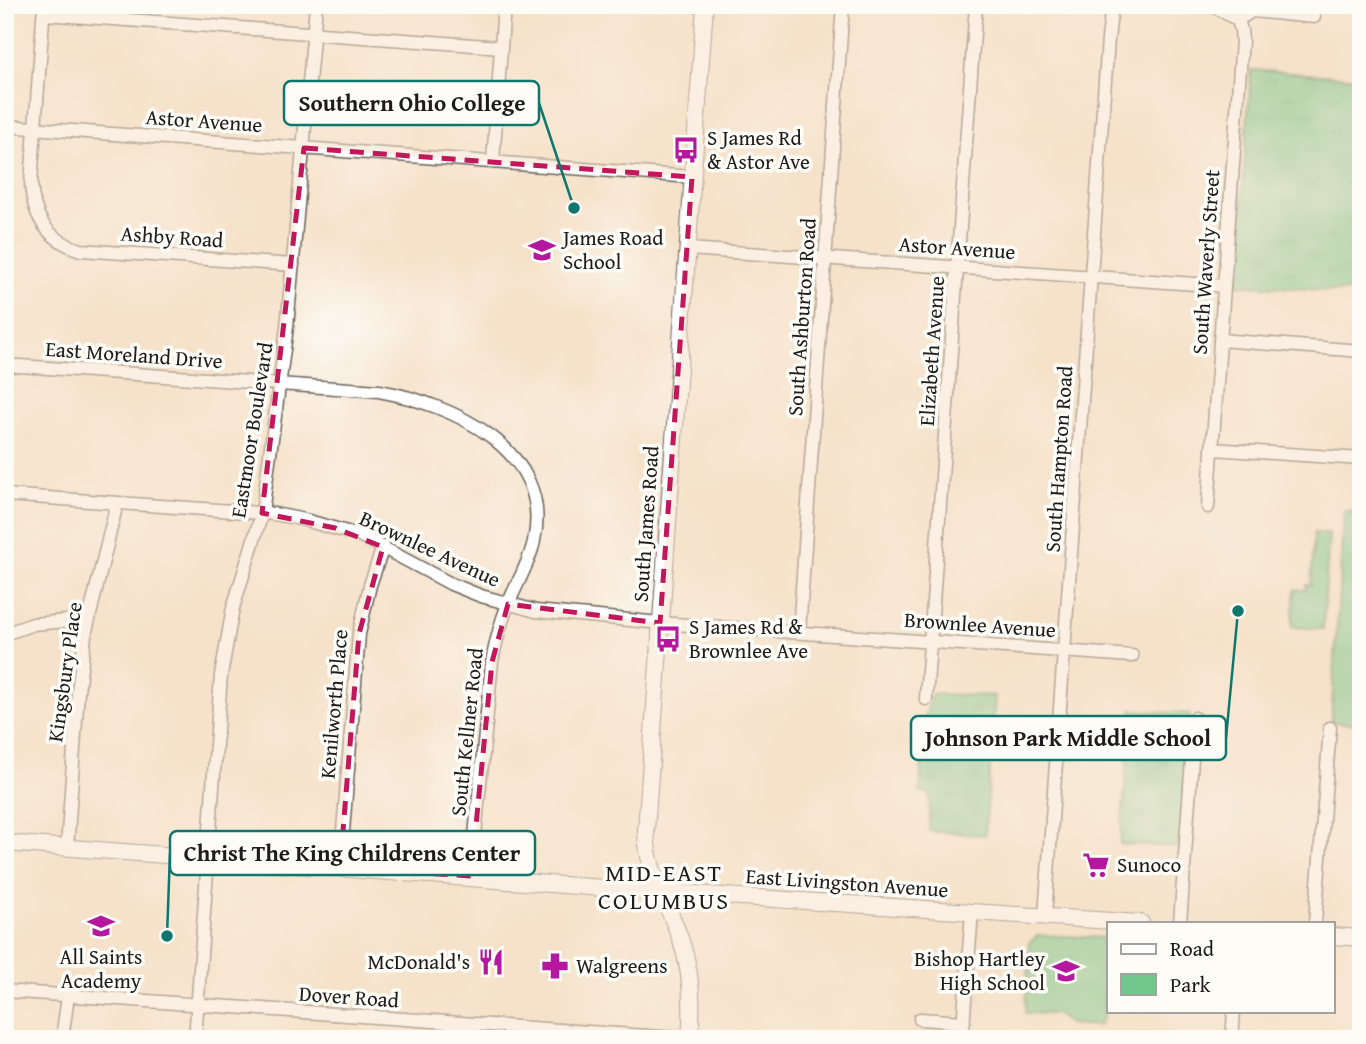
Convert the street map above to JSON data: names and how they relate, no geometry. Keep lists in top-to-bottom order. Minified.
{"streets":{"main road":["South James Road","East Livingston Avenue"],"street":["Astor Avenue","Ashby Road","South Waverly Street","South Ashburton Road","Elizabeth Avenue","East Moreland Drive","Eastmoor Boulevard","South Hampton Road","Brownlee Avenue","Kingsbury Place","Kenilworth Place","South Kellner Road","Dover Road"]},"crossings":[["Astor Avenue","Ashby Road"],["Astor Avenue","South Waverly Street"],["Astor Avenue","South Ashburton Road"],["Astor Avenue","Elizabeth Avenue"],["Astor Avenue","Eastmoor Boulevard"],["Astor Avenue","South Hampton Road"],["Astor Avenue","South James Road"],["Ashby Road","Eastmoor Boulevard"],["South Ashburton Road","Brownlee Avenue"],["Elizabeth Avenue","Brownlee Avenue"],["East Moreland Drive","Eastmoor Boulevard"],["East Moreland Drive","South Kellner Road"],["Eastmoor Boulevard","Brownlee Avenue"],["Eastmoor Boulevard","East Livingston Avenue"],["Eastmoor Boulevard","Dover Road"],["South Hampton Road","Brownlee Avenue"],["South Hampton Road","East Livingston Avenue"],["South James Road","Brownlee Avenue"],["South James Road","East Livingston Avenue"],["South James Road","Dover Road"],["Brownlee Avenue","Kingsbury Place"],["Brownlee Avenue","Kenilworth Place"],["Brownlee Avenue","South Kellner Road"],["Kingsbury Place","East Livingston Avenue"],["Kenilworth Place","East Livingston Avenue"],["South Kellner Road","East Livingston Avenue"]],"districts":["MID-EAST COLUMBUS"],"places":{"bus stop":["S James Rd & Astor Ave","S James Rd & Brownlee Ave"],"other":["Southern Ohio College","Johnson Park Middle School","Christ The King Childrens Center"],"school or university":["James Road School","All Saints Academy","Bishop Hartley High School"],"supermarket":["Sunoco"],"restaurant":["McDonald's"],"pharmacy":["Walgreens"]},"legend":["Road","Park"]}
